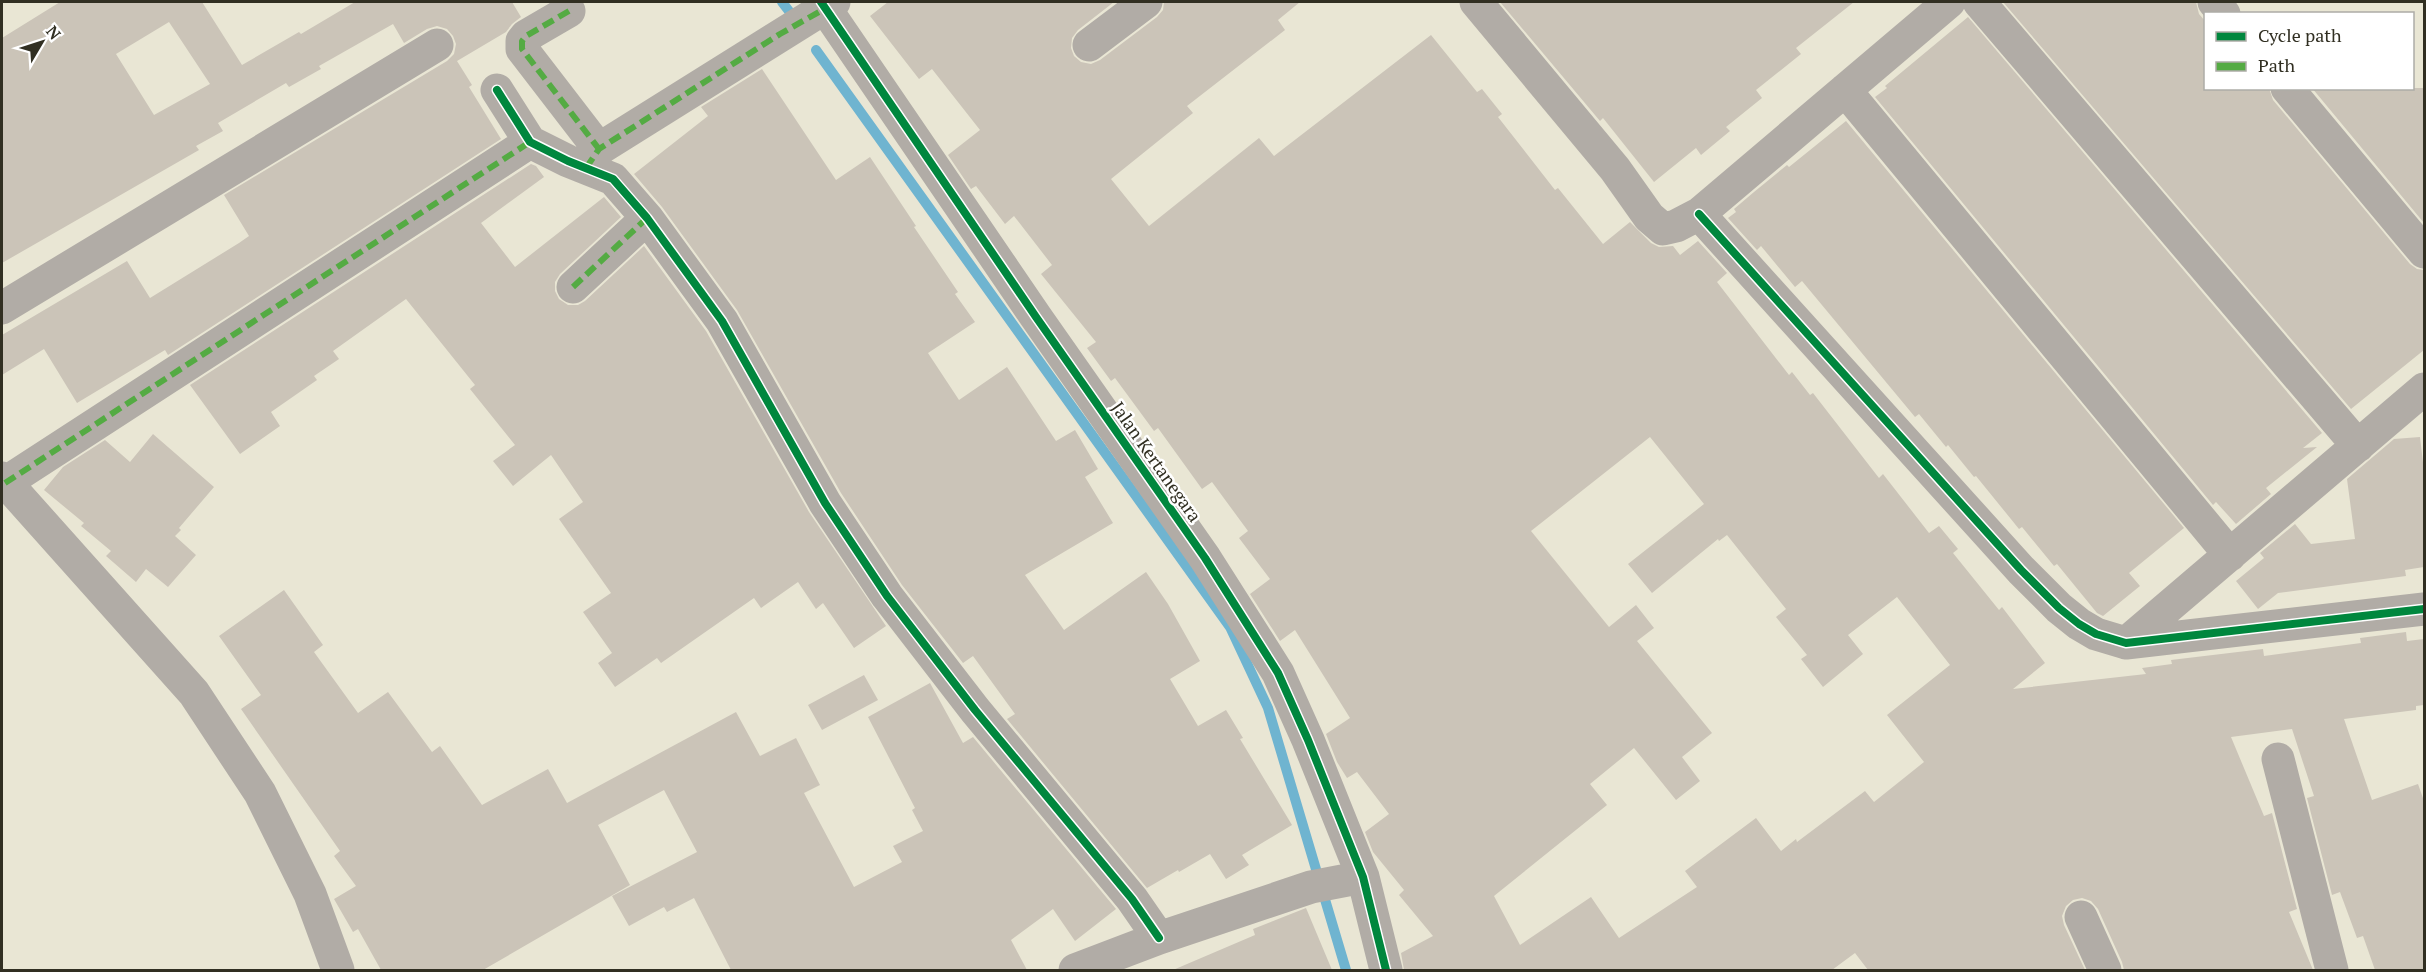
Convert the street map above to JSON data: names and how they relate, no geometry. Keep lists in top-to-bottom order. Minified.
{"streets":{"street":["Jalan Kertanegara"]},"legend":["Cycle path","Path"],"north":"top right"}
